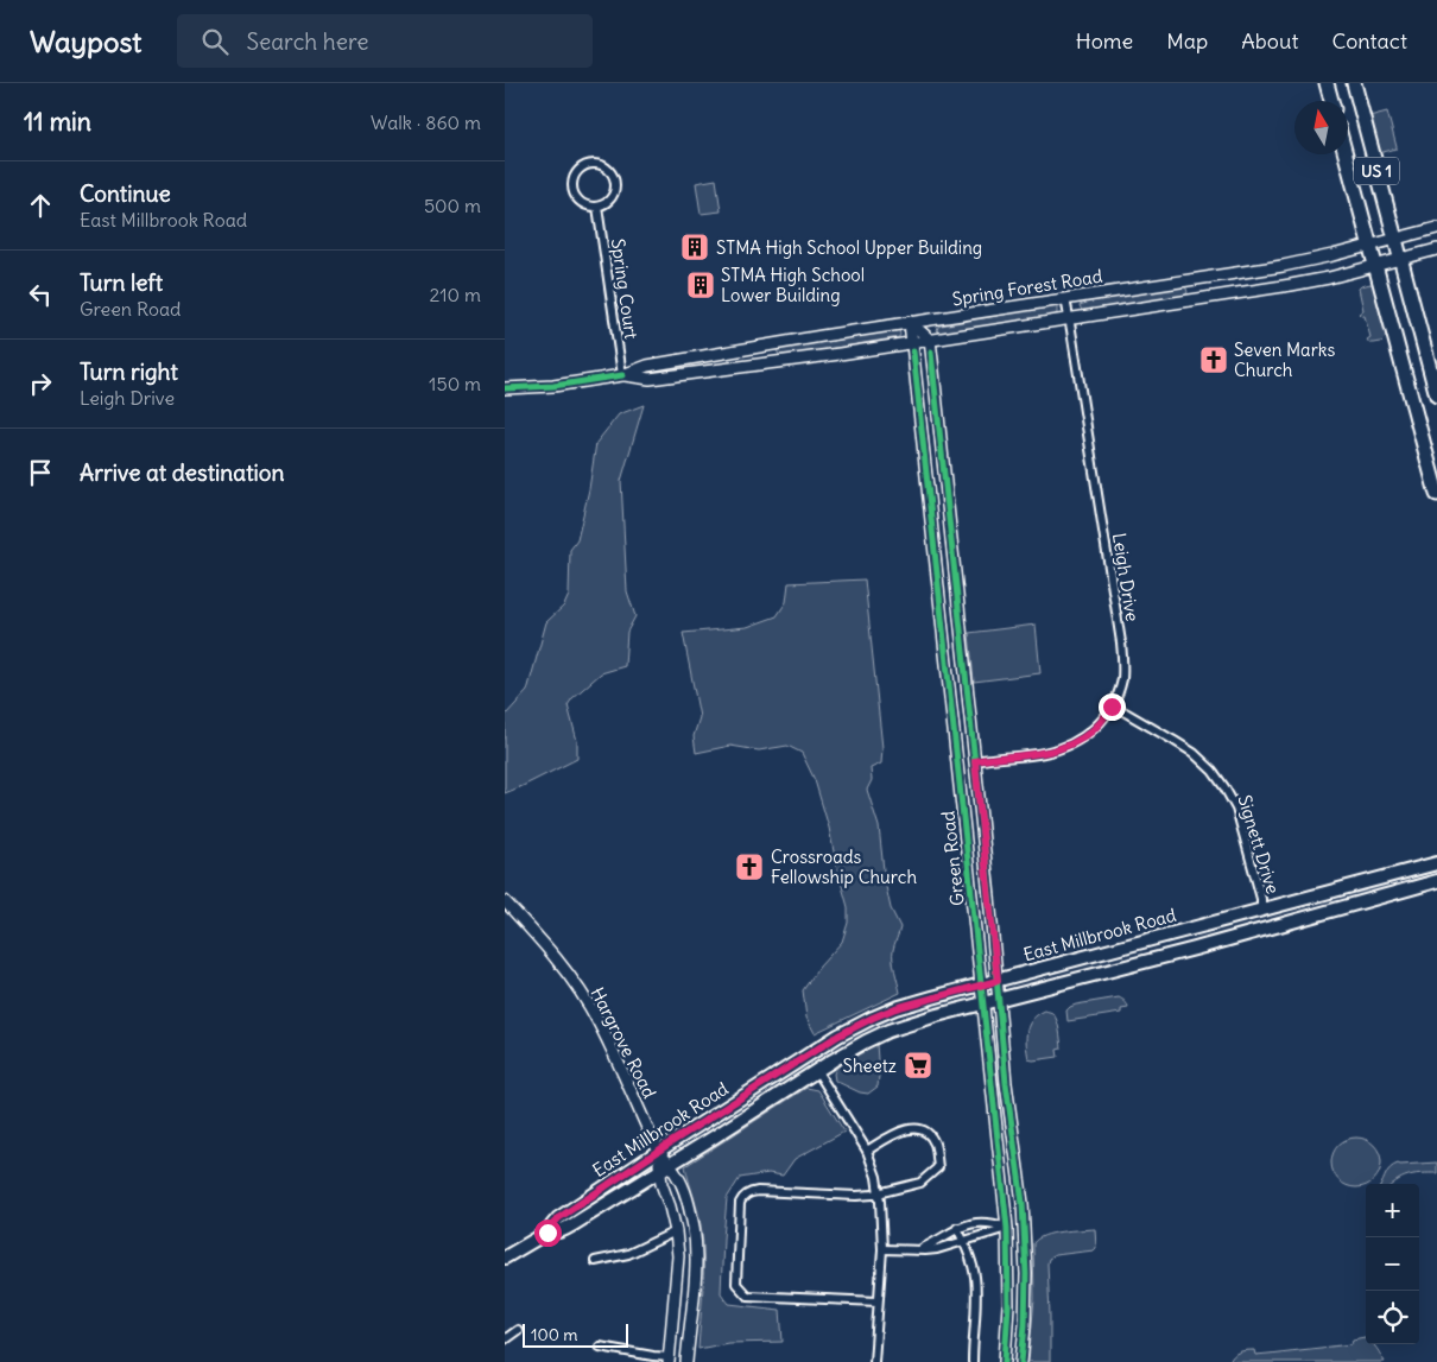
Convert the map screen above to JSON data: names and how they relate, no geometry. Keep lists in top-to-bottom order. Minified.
{"streets":{"highway":["US 1"],"main road":["East Millbrook Road"],"street":["Spring Forest Road","Spring Court","Leigh Drive","Signett Drive","Green Road","Hargrove Road"]},"crossings":[["US 1","Spring Forest Road"],["Spring Forest Road","Spring Court"],["Spring Forest Road","Leigh Drive"],["Spring Forest Road","Green Road"],["Leigh Drive","Signett Drive"],["Leigh Drive","Green Road"],["Signett Drive","East Millbrook Road"],["Green Road","East Millbrook Road"],["East Millbrook Road","Hargrove Road"]],"places":{"building":["STMA High School Upper Building","STMA High School Lower Building"],"church":["Seven Marks Church","Crossroads Fellowship Church"],"supermarket":["Sheetz"]},"scale_bar":"100 m","north":"top","page":{"header":"Waypost","search":"Search here","nav":["Home","Map","About","Contact"],"heading":["11 min","Walk · 860 m"],"list":[["Continue","East Millbrook Road","500 m"],["Turn left","Green Road","210 m"],["Turn right","Leigh Drive","150 m"],"Arrive at destination"],"map_buttons":["+","−"],"scale":"100 m"}}
